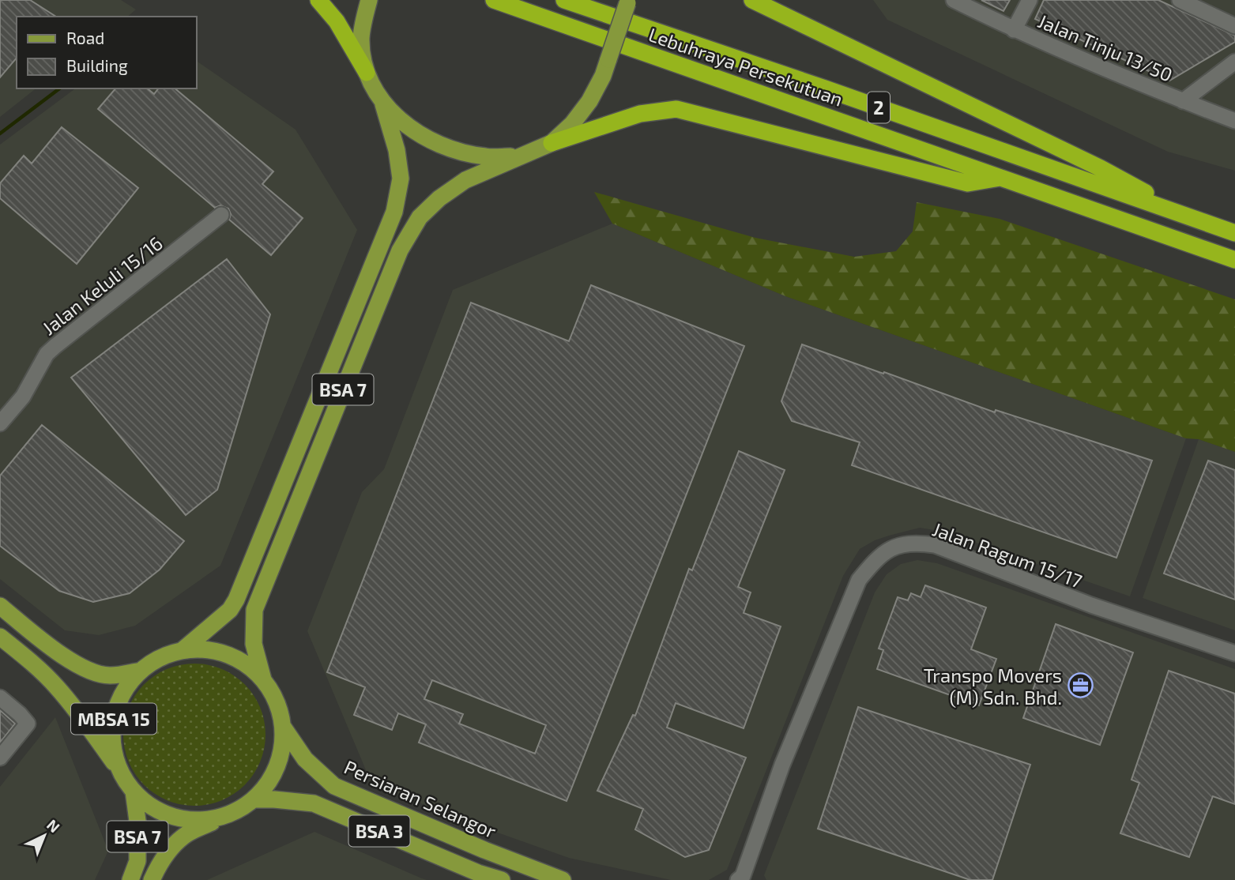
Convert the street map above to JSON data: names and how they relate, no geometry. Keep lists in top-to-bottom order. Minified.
{"streets":{"highway":["Lebuhraya Persekutuan","2"],"main road":["BSA 7","MBSA 15","Persiaran Selangor","BSA 3"],"street":["Jalan Tinju 13/50","Jalan Keluli 15/16","Jalan Ragum 15/17"]},"crossings":[["BSA 7","MBSA 15"],["BSA 7","Persiaran Selangor"],["BSA 7","BSA 3"],["MBSA 15","Persiaran Selangor"],["MBSA 15","BSA 3"],["Persiaran Selangor","BSA 3"]],"places":{"office":["Transpo Movers (M) Sdn. Bhd."]},"legend":["Road","Building"],"north":"top right"}
